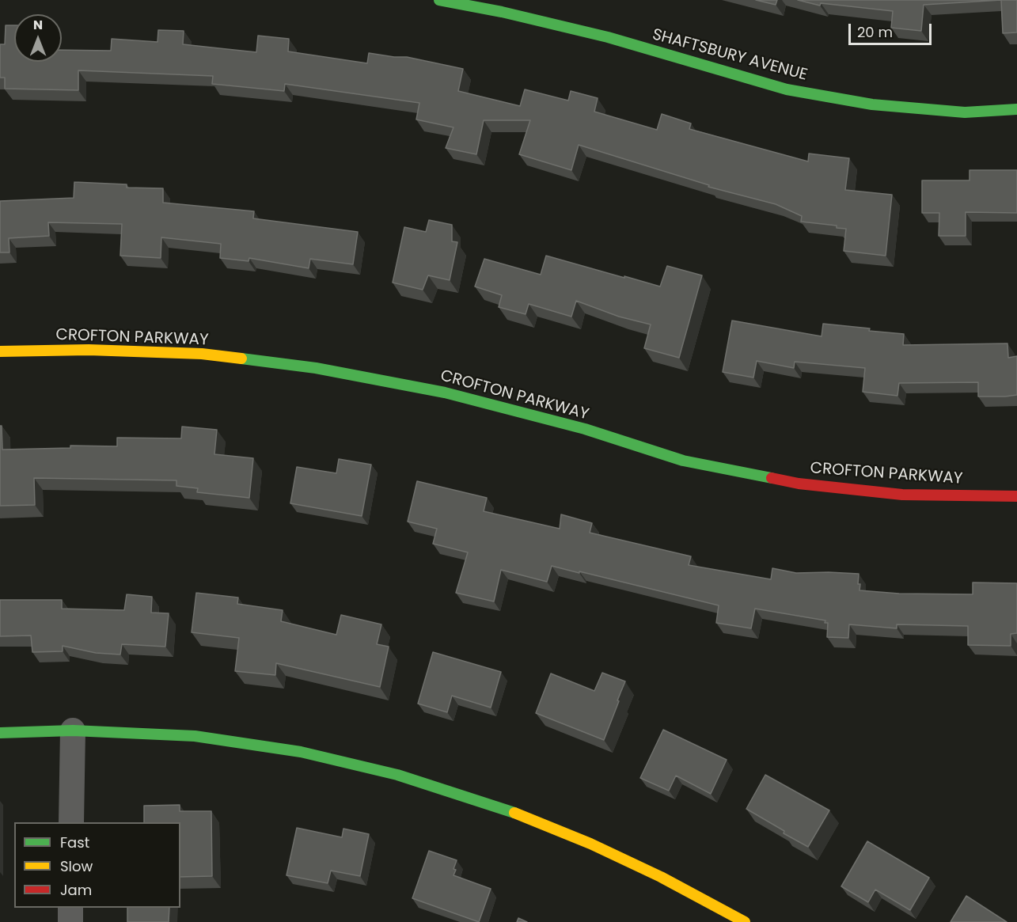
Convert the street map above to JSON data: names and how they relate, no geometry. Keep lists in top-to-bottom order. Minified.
{"streets":{"street":["SHAFTSBURY AVENUE","CROFTON PARKWAY"]},"legend":["Fast","Slow","Jam"],"scale_bar":"20 m","north":"top"}
